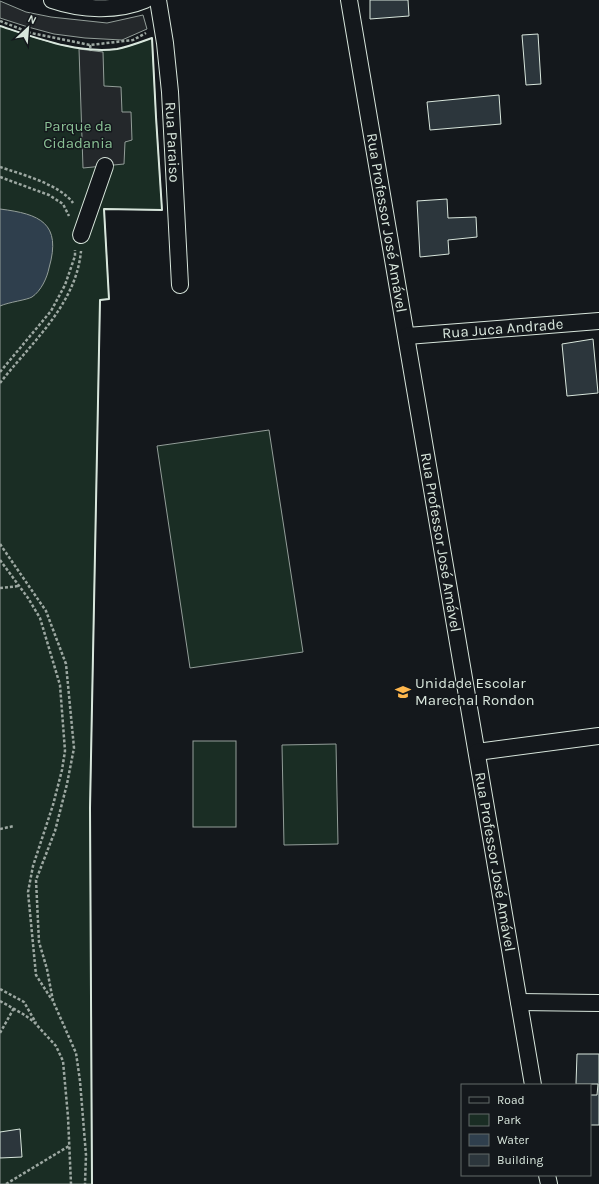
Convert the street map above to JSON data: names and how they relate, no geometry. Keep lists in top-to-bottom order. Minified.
{"streets":{"street":["Rua Paraiso","Rua Professor José Amável","Rua Juca Andrade"]},"crossings":[["Rua Professor José Amável","Rua Juca Andrade"]],"parks":["Parque da Cidadania"],"places":{"school or university":["Unidade Escolar Marechal Rondon"]},"legend":["Road","Park","Water","Building"],"north":"top right"}
